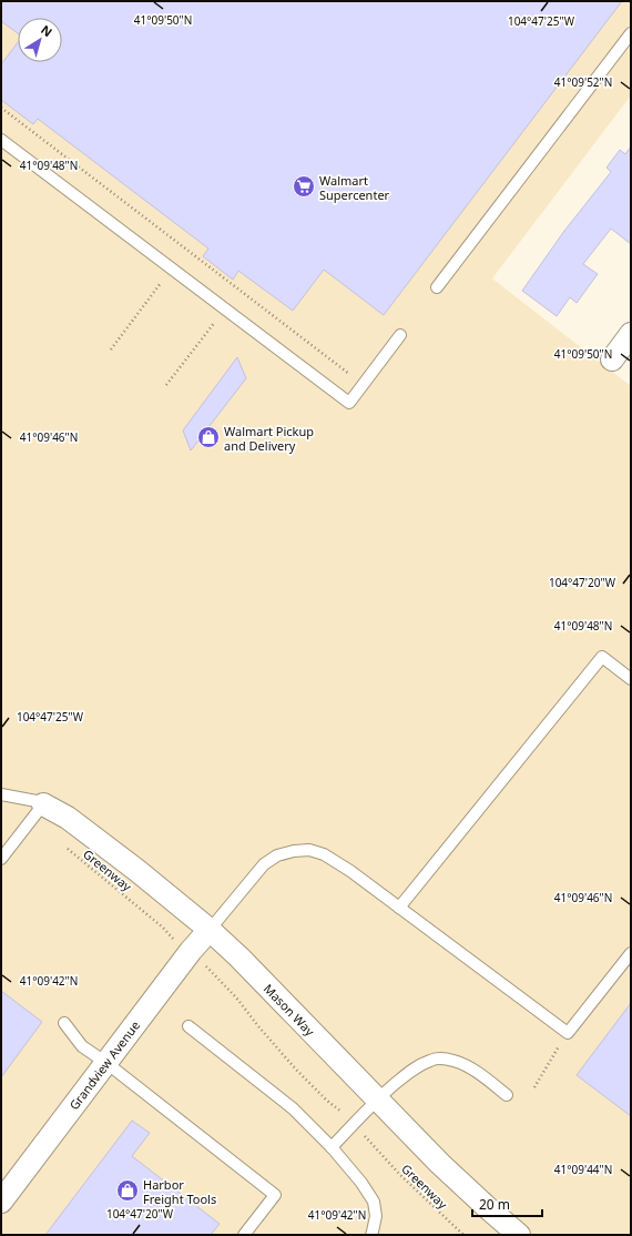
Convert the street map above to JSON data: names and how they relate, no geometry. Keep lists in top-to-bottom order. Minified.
{"streets":{"street":["Mason Way","Grandview Avenue"],"path":["Greenway"]},"crossings":[["Mason Way","Grandview Avenue"]],"places":{"supermarket":["Walmart Supercenter"],"shop":["Walmart Pickup and Delivery","Harbor Freight Tools"]},"scale_bar":"20 m","north":"top right","coordinates":["41°09'50\"N","104°47'25\"W","41°09'52\"N","41°09'48\"N","41°09'46\"N","104°47'20\"W","41°09'42\"N","41°09'44\"N"]}
